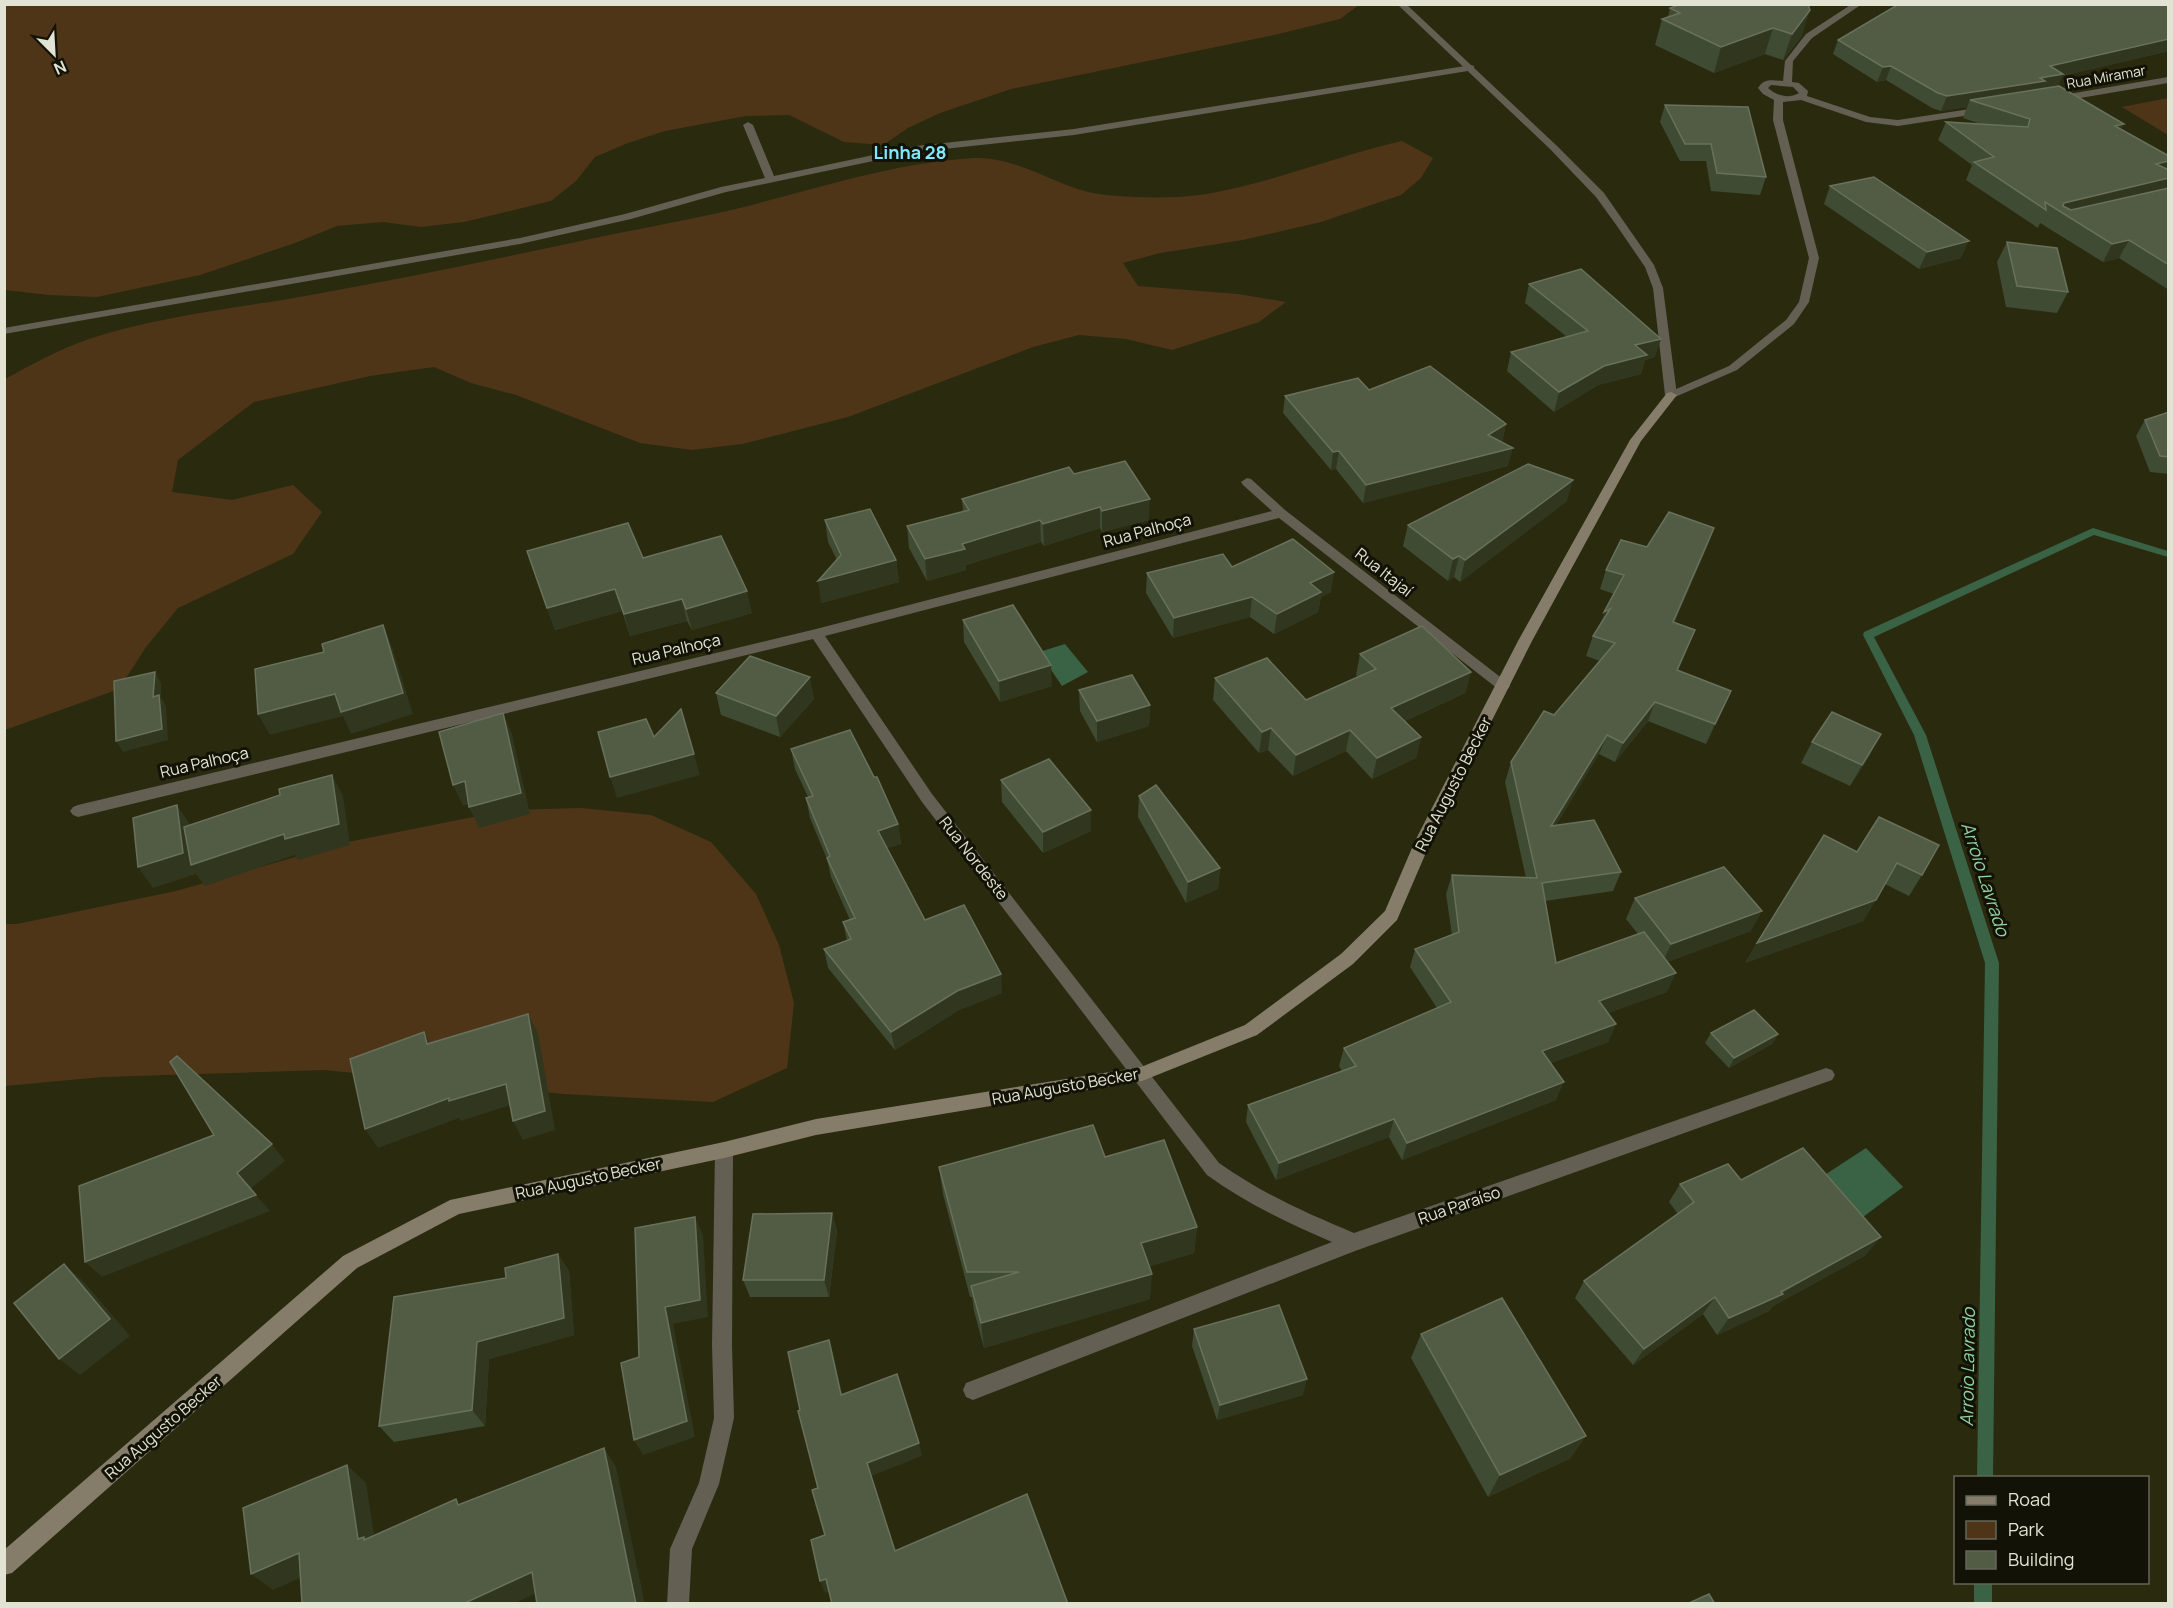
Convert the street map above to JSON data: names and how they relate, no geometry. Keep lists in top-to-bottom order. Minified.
{"streets":{"main road":["Rua Augusto Becker"],"street":["Rua Miramar","Rua Palhoça","Rua Itajaí","Rua Nordeste","Rua Paraíso"]},"crossings":[["Rua Palhoça","Rua Itajaí"],["Rua Palhoça","Rua Nordeste"],["Rua Itajaí","Rua Augusto Becker"],["Rua Augusto Becker","Rua Nordeste"]],"districts":["Linha 28"],"water":["Arroio Lavrado"],"legend":["Road","Park","Building"],"north":"bottom right"}
